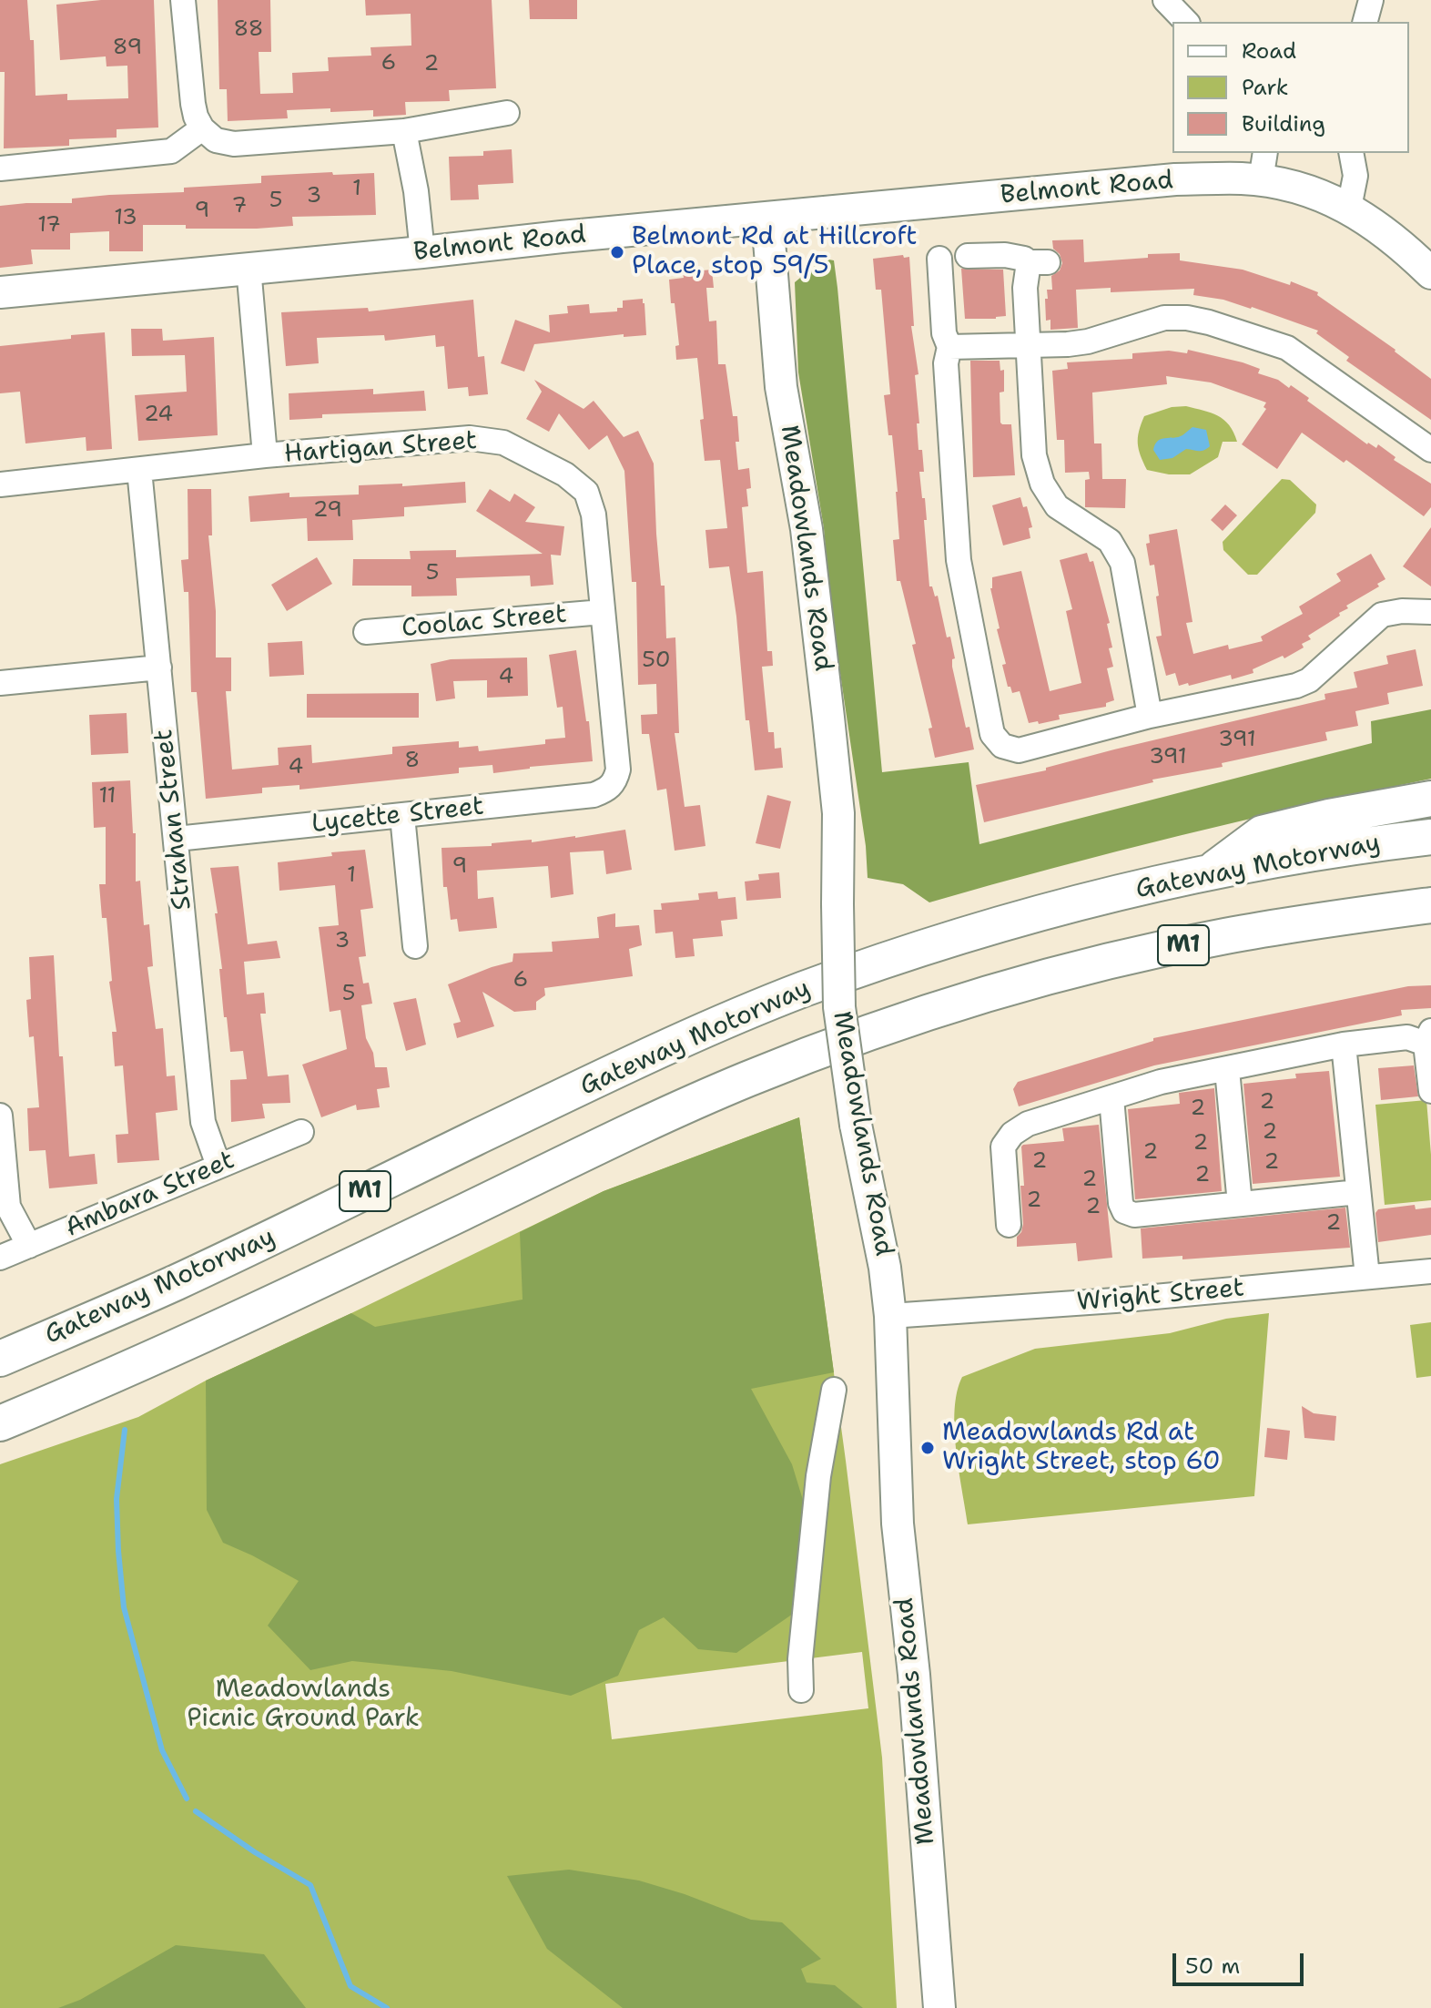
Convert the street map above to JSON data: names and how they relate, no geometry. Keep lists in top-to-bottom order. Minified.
{"streets":{"highway":["Gateway Motorway","M1"],"main road":["Belmont Road","Meadowlands Road"],"street":["Hartigan Street","Coolac Street","Lycette Street","Strahan Street","Ambara Street","Wright Street"]},"crossings":[["Belmont Road","Meadowlands Road"],["Hartigan Street","Coolac Street"],["Hartigan Street","Lycette Street"],["Hartigan Street","Strahan Street"],["Meadowlands Road","Wright Street"],["Lycette Street","Strahan Street"],["Strahan Street","Ambara Street"]],"parks":["Meadowlands Picnic Ground Park"],"places":["Belmont Rd at Hillcroft Place, stop 59/5","Meadowlands Rd at Wright Street, stop 60"],"house_numbers":["88","89","6","2","1","3","5","7","9","13","17","24","29","5","50","4","391","391","8","4","11","9","1","3","6","5","2","2","2","2","2","2","2","2","2","2","2","2"],"legend":["Road","Park","Building"],"scale_bar":"50 m"}
